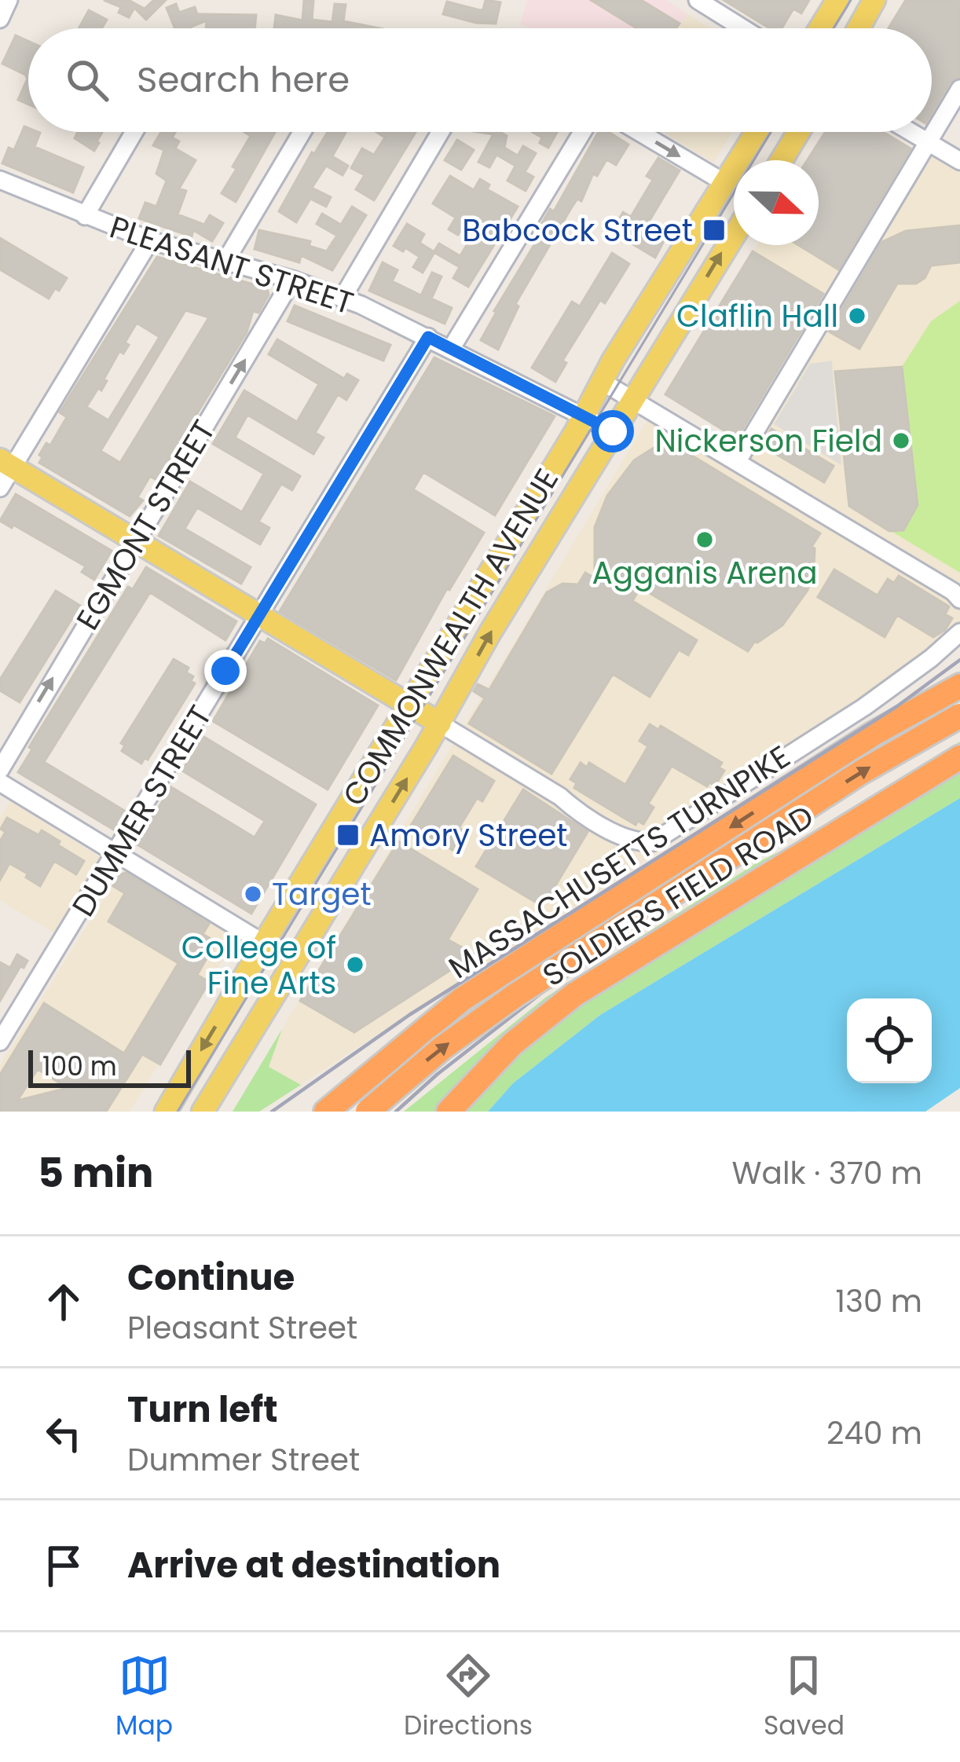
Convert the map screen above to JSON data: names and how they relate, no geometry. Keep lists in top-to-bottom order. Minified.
{"streets":{"highway":["MASSACHUSETTS TURNPIKE","SOLDIERS FIELD ROAD"],"main road":["COMMONWEALTH AVENUE"],"street":["PLEASANT STREET","EGMONT STREET","DUMMER STREET"]},"crossings":[["PLEASANT STREET","EGMONT STREET"],["PLEASANT STREET","COMMONWEALTH AVENUE"],["PLEASANT STREET","DUMMER STREET"]],"places":{"transit":["Babcock Street","Amory Street"],"other":["Claflin Hall","Nickerson Field","Agganis Arena","Target","College of Fine Arts"]},"scale_bar":"100 m","north":"right","page":{"search":"Search here","scale":"100 m","heading":["5 min","Walk · 370 m"],"list":[["Continue","Pleasant Street","130 m"],["Turn left","Dummer Street","240 m"],"Arrive at destination"],"nav":["Map","Directions","Saved"]}}
